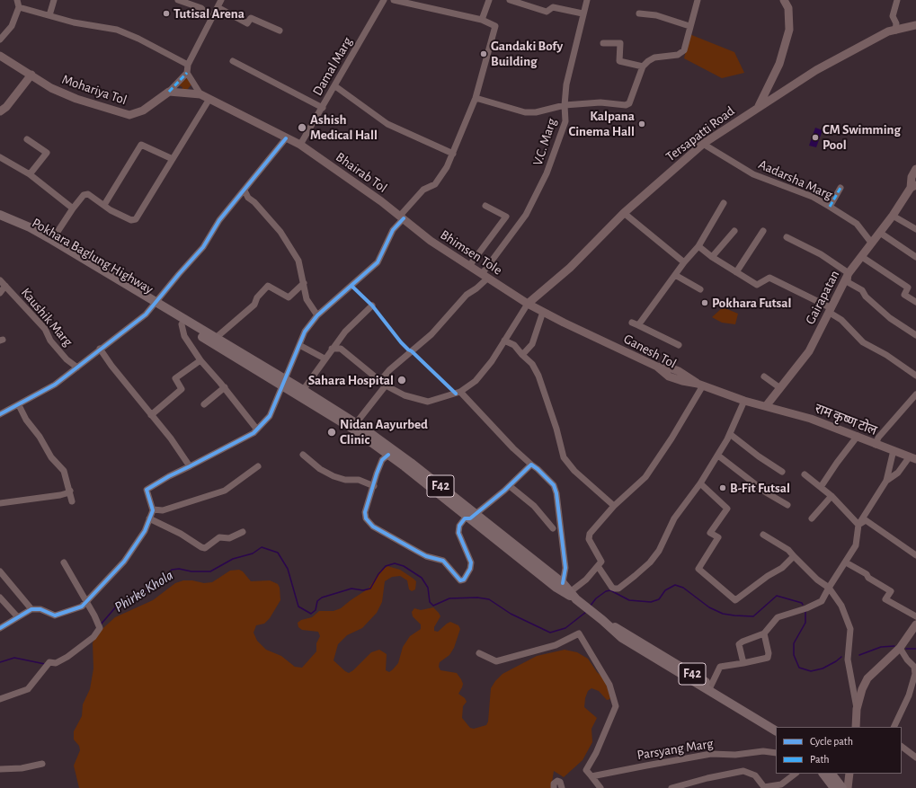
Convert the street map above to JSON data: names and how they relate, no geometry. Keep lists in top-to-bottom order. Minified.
{"streets":{"highway":["Pokhara Baglung Highway","F42"],"main road":["Mohariya Tol","Tersapatti Road","Bhairab Tol","Bhimsen Tole","Gairapatan","Ganesh Tol","राम कृष्ण टोल"],"street":["Damal Marg","V.C. Marg","Aadarsha Marg","Kaushik Marg","Parsyang Marg"]},"crossings":[["Damal Marg","Bhairab Tol"],["Tersapatti Road","Aadarsha Marg"],["Tersapatti Road","Bhimsen Tole"],["Tersapatti Road","Ganesh Tol"],["V.C. Marg","Bhimsen Tole"],["Bhairab Tol","Bhimsen Tole"],["Aadarsha Marg","Gairapatan"],["Bhimsen Tole","Ganesh Tol"],["Pokhara Baglung Highway","F42"],["Gairapatan","राम कृष्ण टोल"]],"water":["Phirke Khola"],"places":["Tutisal Arena","Gandaki Bofy Building","Kalpana Cinema Hall","Ashish Medical Hall","CM Swimming Pool","Pokhara Futsal","Sahara Hospital","Nidan Aayurbed Clinic","B-Fit Futsal"],"legend":["Cycle path","Path"]}
